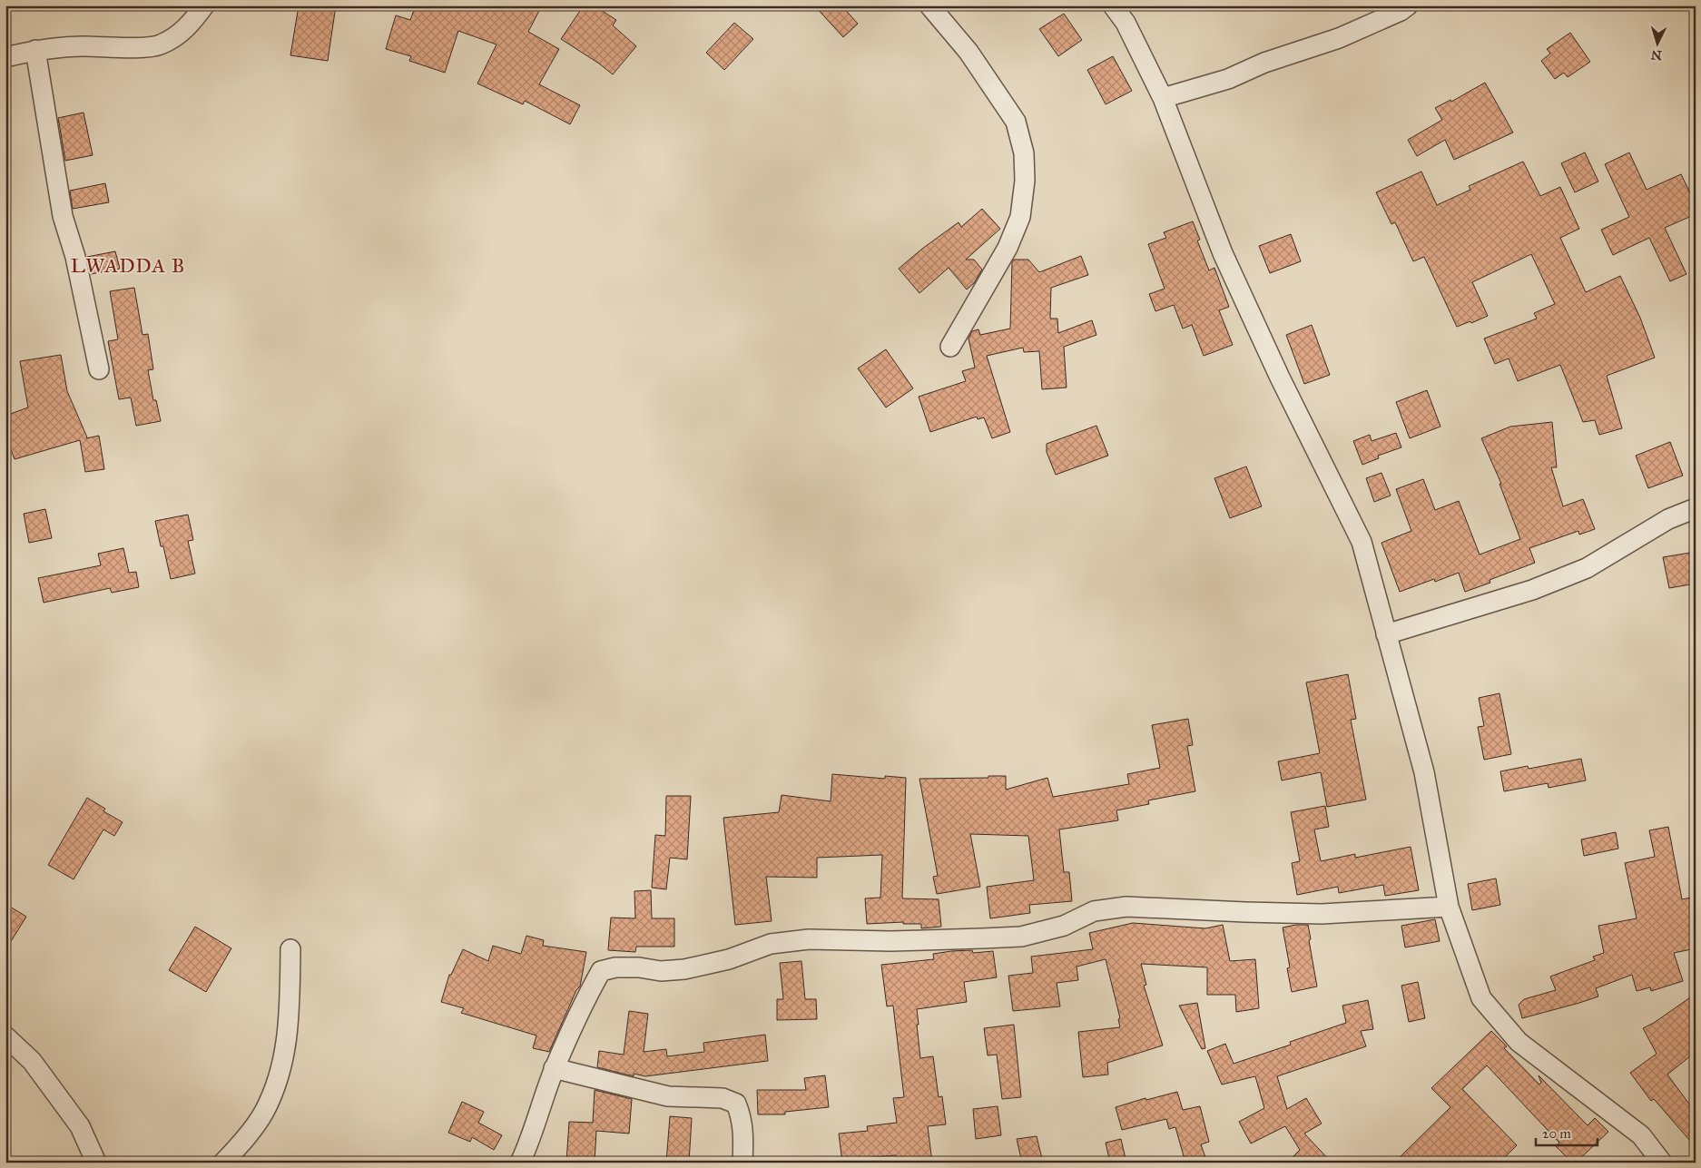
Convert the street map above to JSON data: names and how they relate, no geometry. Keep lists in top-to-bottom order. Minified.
{"districts":["LWADDA B"],"scale_bar":"20 m","north":"bottom"}
